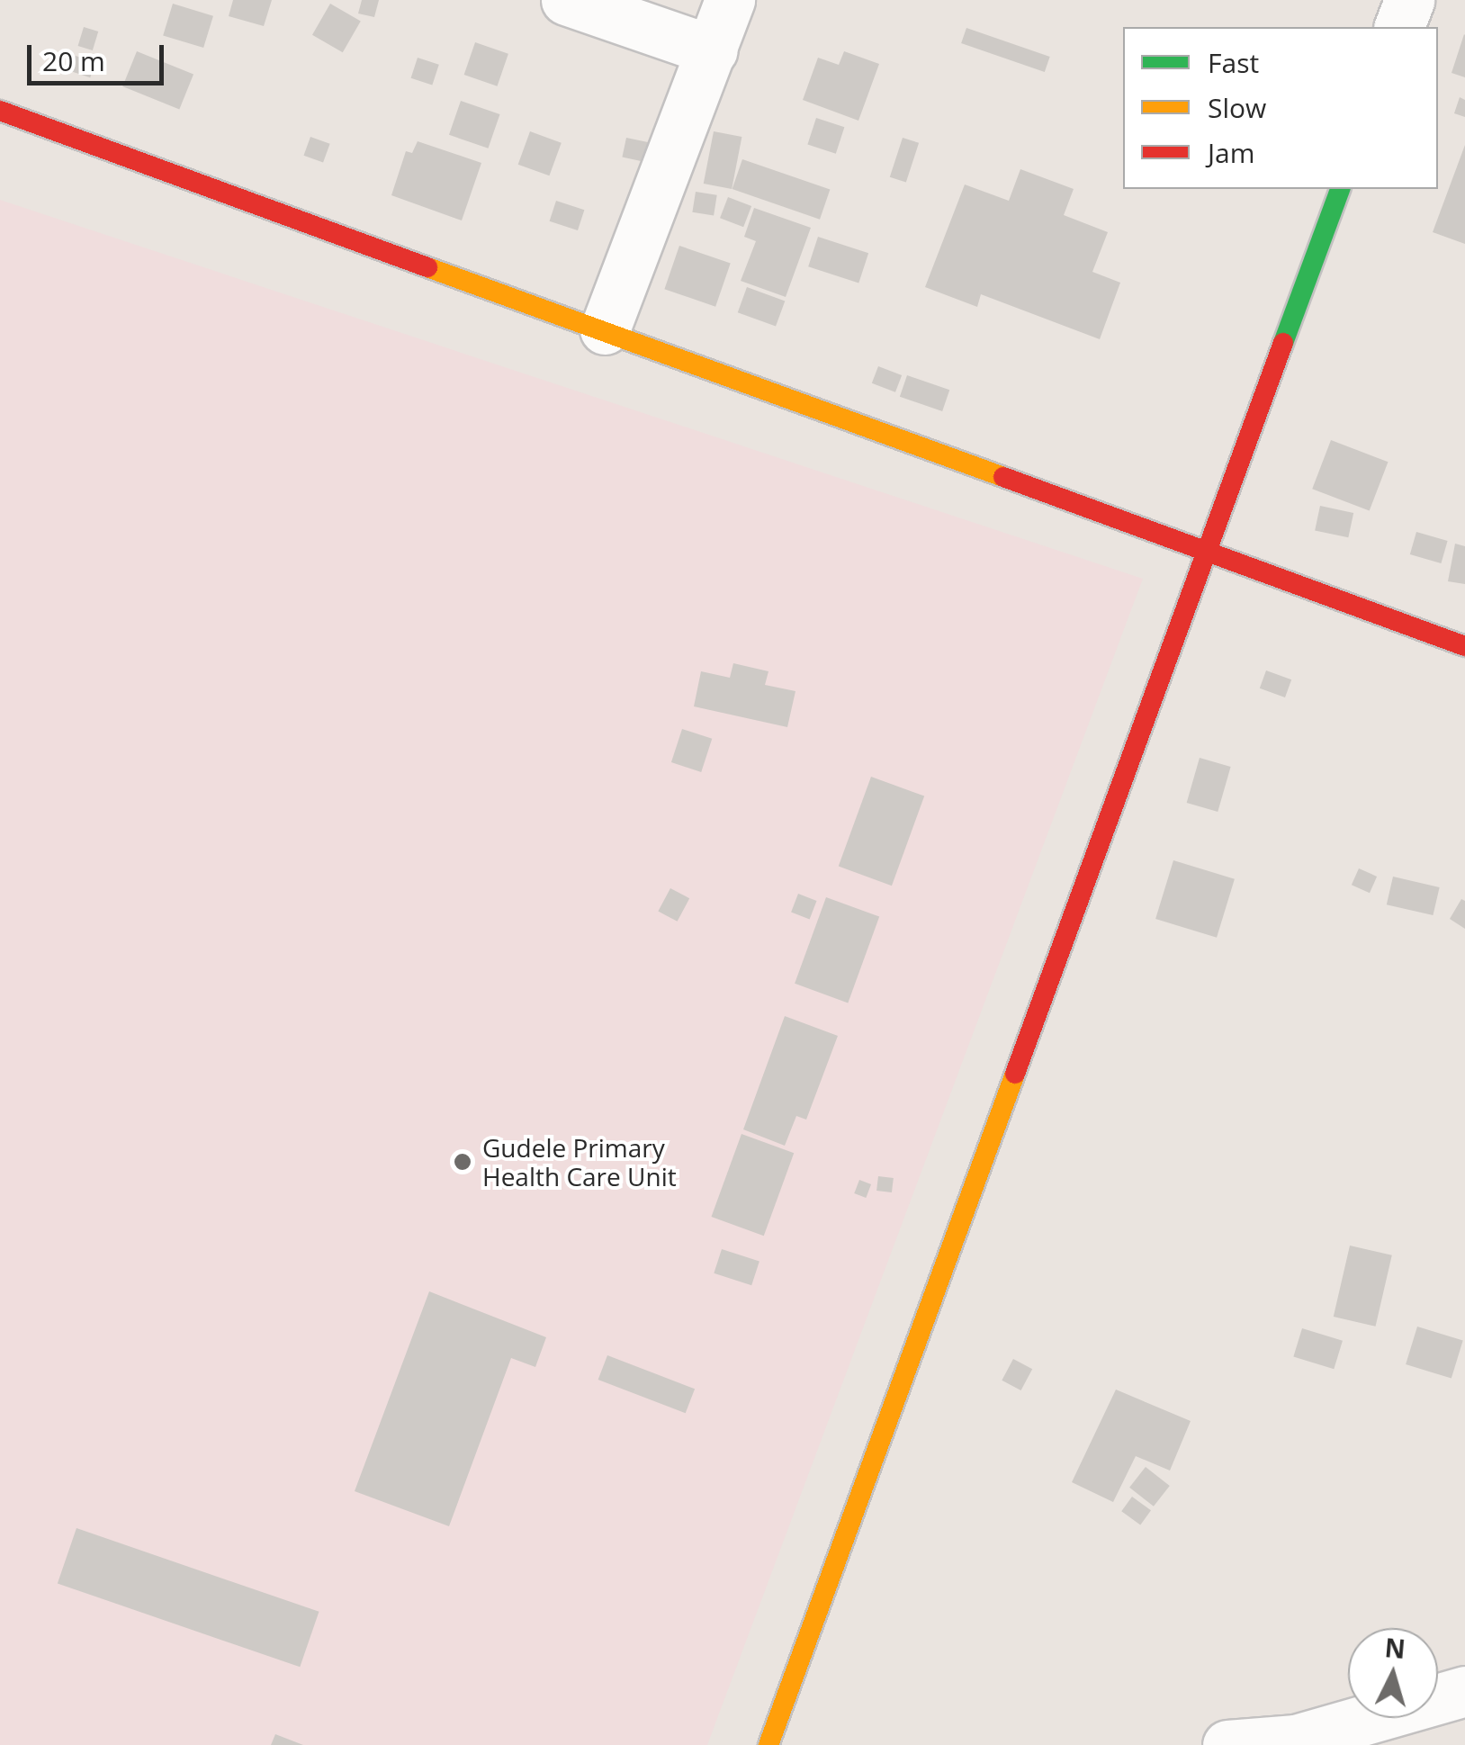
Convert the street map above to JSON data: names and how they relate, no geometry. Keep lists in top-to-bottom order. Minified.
{"places":["Gudele Primary Health Care Unit"],"legend":["Fast","Slow","Jam"],"scale_bar":"20 m","north":"top"}
